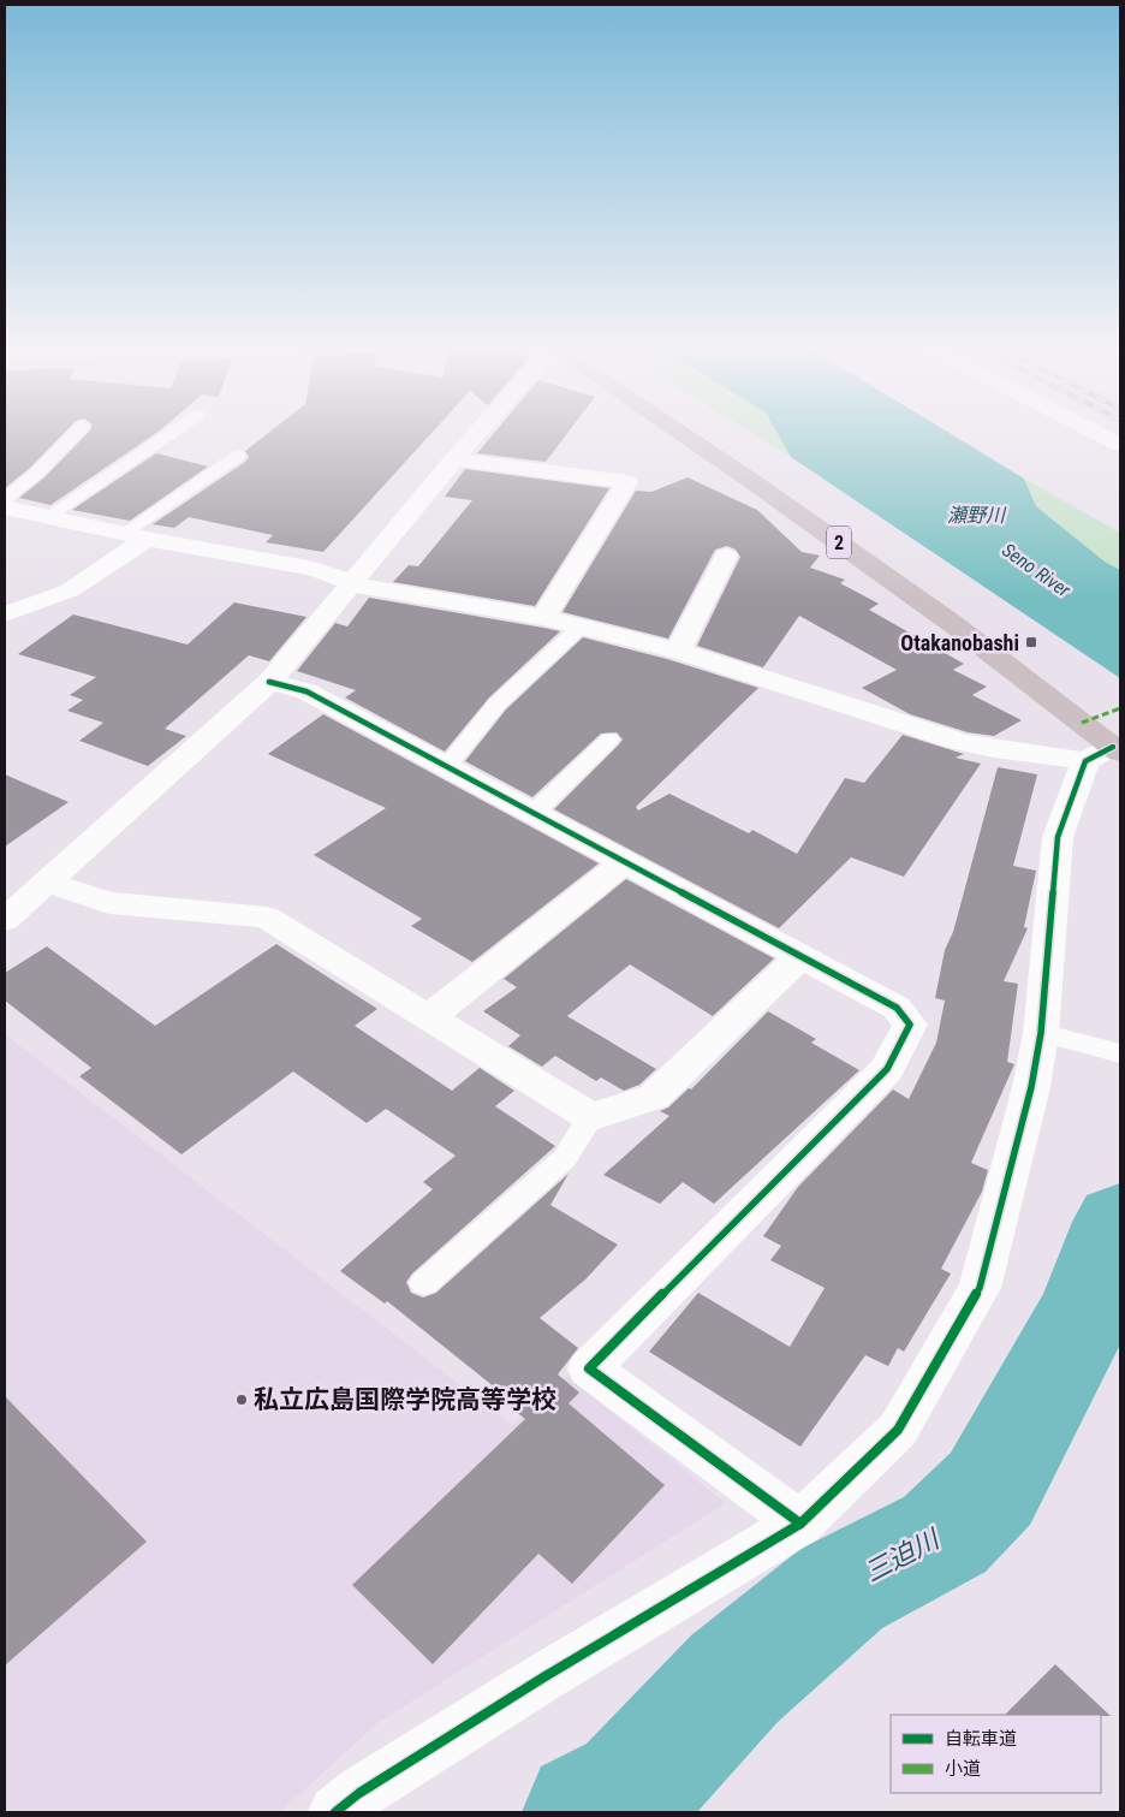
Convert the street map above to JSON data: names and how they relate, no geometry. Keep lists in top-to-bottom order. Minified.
{"streets":{"highway":["2"]},"water":["瀬野川","Seno River","三迫川"],"places":{"transit":["Otakanobashi"],"other":["私立広島国際学院高等学校"]},"legend":["自転車道","小道"]}
